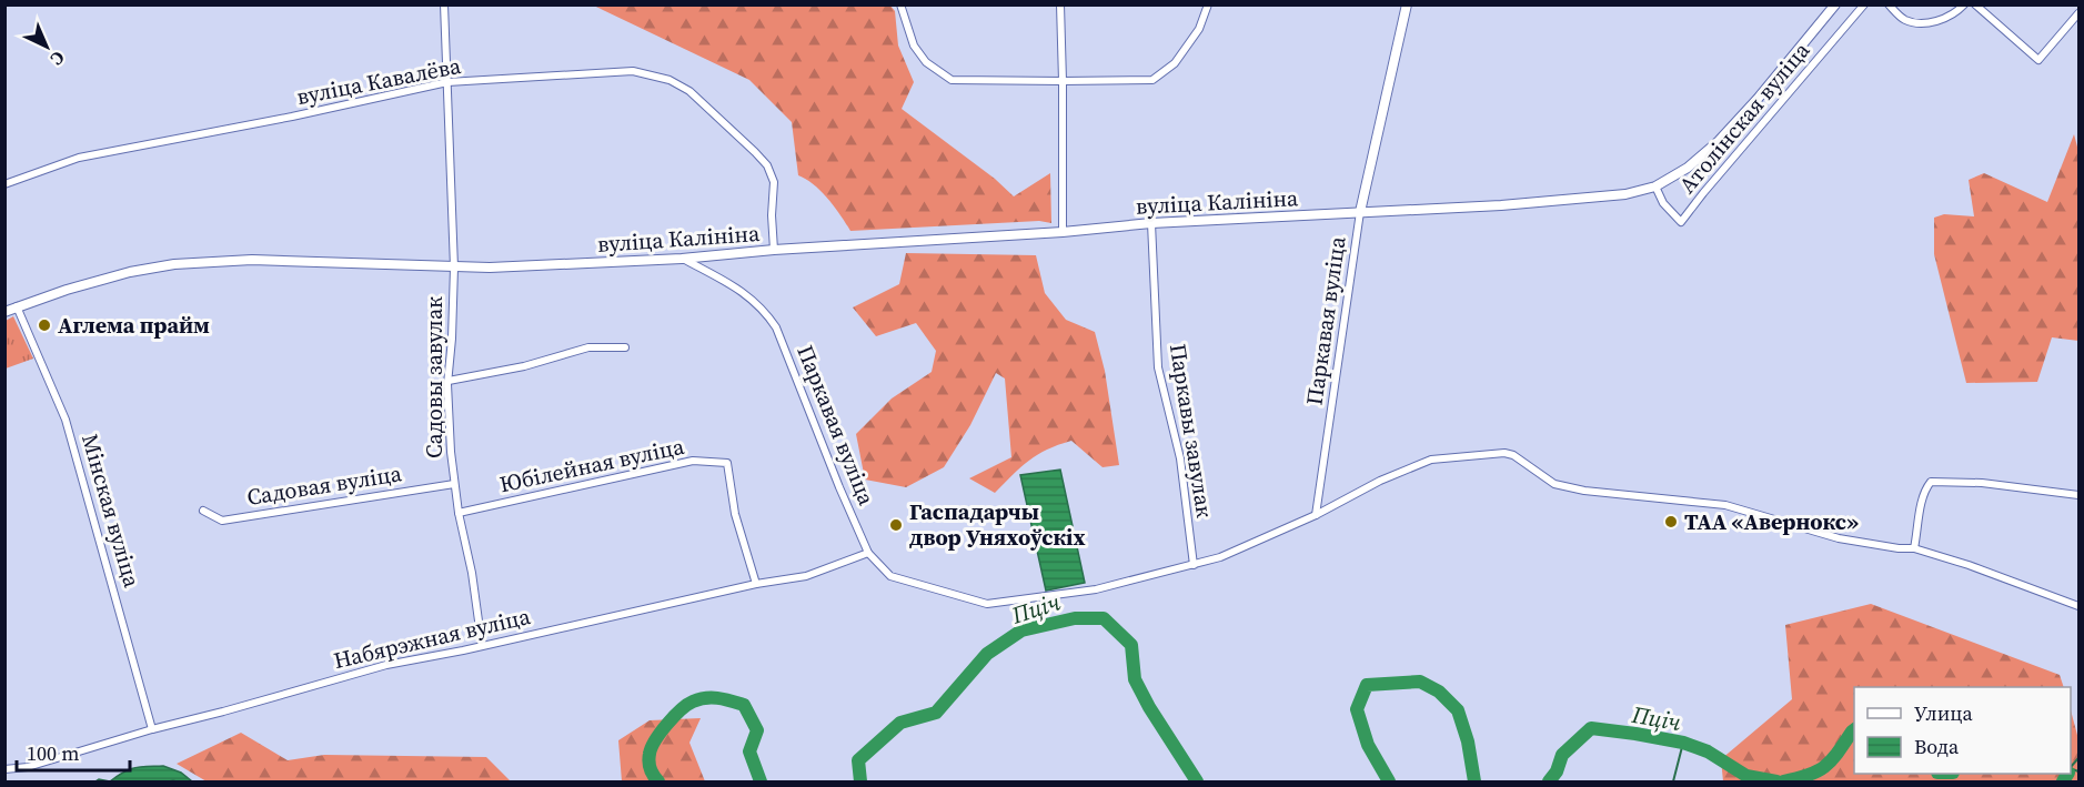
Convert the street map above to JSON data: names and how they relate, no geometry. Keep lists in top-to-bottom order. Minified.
{"streets":{"street":["вуліца Кавалёва","Атолінская вуліца","вуліца Калініна","Паркавая вуліца","Садовы завулак","Паркавы завулак","Юбілейная вуліца","Садовая вуліца","Мінская вуліца","Набярэжная вуліца"]},"crossings":[["вуліца Кавалёва","вуліца Калініна"],["вуліца Кавалёва","Садовы завулак"],["Атолінская вуліца","вуліца Калініна"],["Атолінская вуліца","Паркавая вуліца"],["вуліца Калініна","Паркавая вуліца"],["вуліца Калініна","Садовы завулак"],["вуліца Калініна","Паркавы завулак"],["вуліца Калініна","Мінская вуліца"],["Паркавая вуліца","Паркавы завулак"],["Паркавая вуліца","Набярэжная вуліца"],["Садовы завулак","Юбілейная вуліца"],["Садовы завулак","Садовая вуліца"],["Садовы завулак","Набярэжная вуліца"],["Юбілейная вуліца","Набярэжная вуліца"],["Мінская вуліца","Набярэжная вуліца"]],"water":["Пціч"],"places":["Аглема прайм","ТАА «Авернокс»","Гаспадарчы двор Уняхоўскіх"],"legend":["Улица","Вода"],"scale_bar":"100 m","north":"bottom right"}
